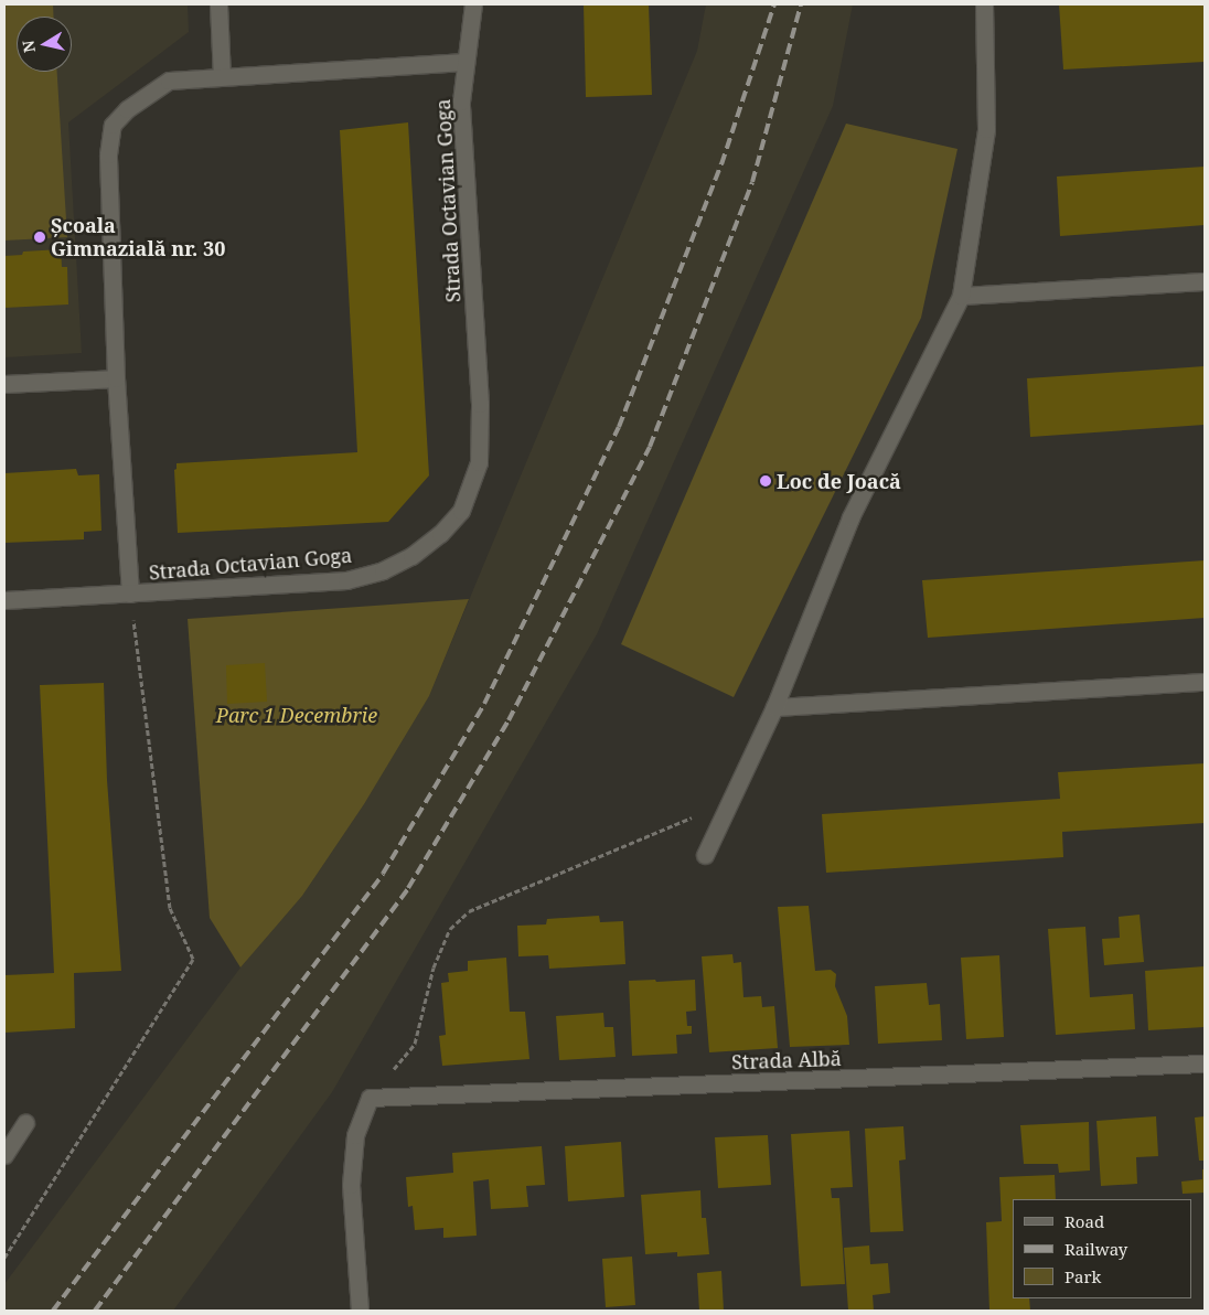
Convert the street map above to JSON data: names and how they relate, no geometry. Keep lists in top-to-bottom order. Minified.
{"streets":{"street":["Strada Octavian Goga","Strada Albă"]},"parks":["Parc 1 Decembrie"],"places":["Școala Gimnazială nr. 30","Loc de Joacă"],"legend":["Road","Railway","Park"],"north":"left"}
